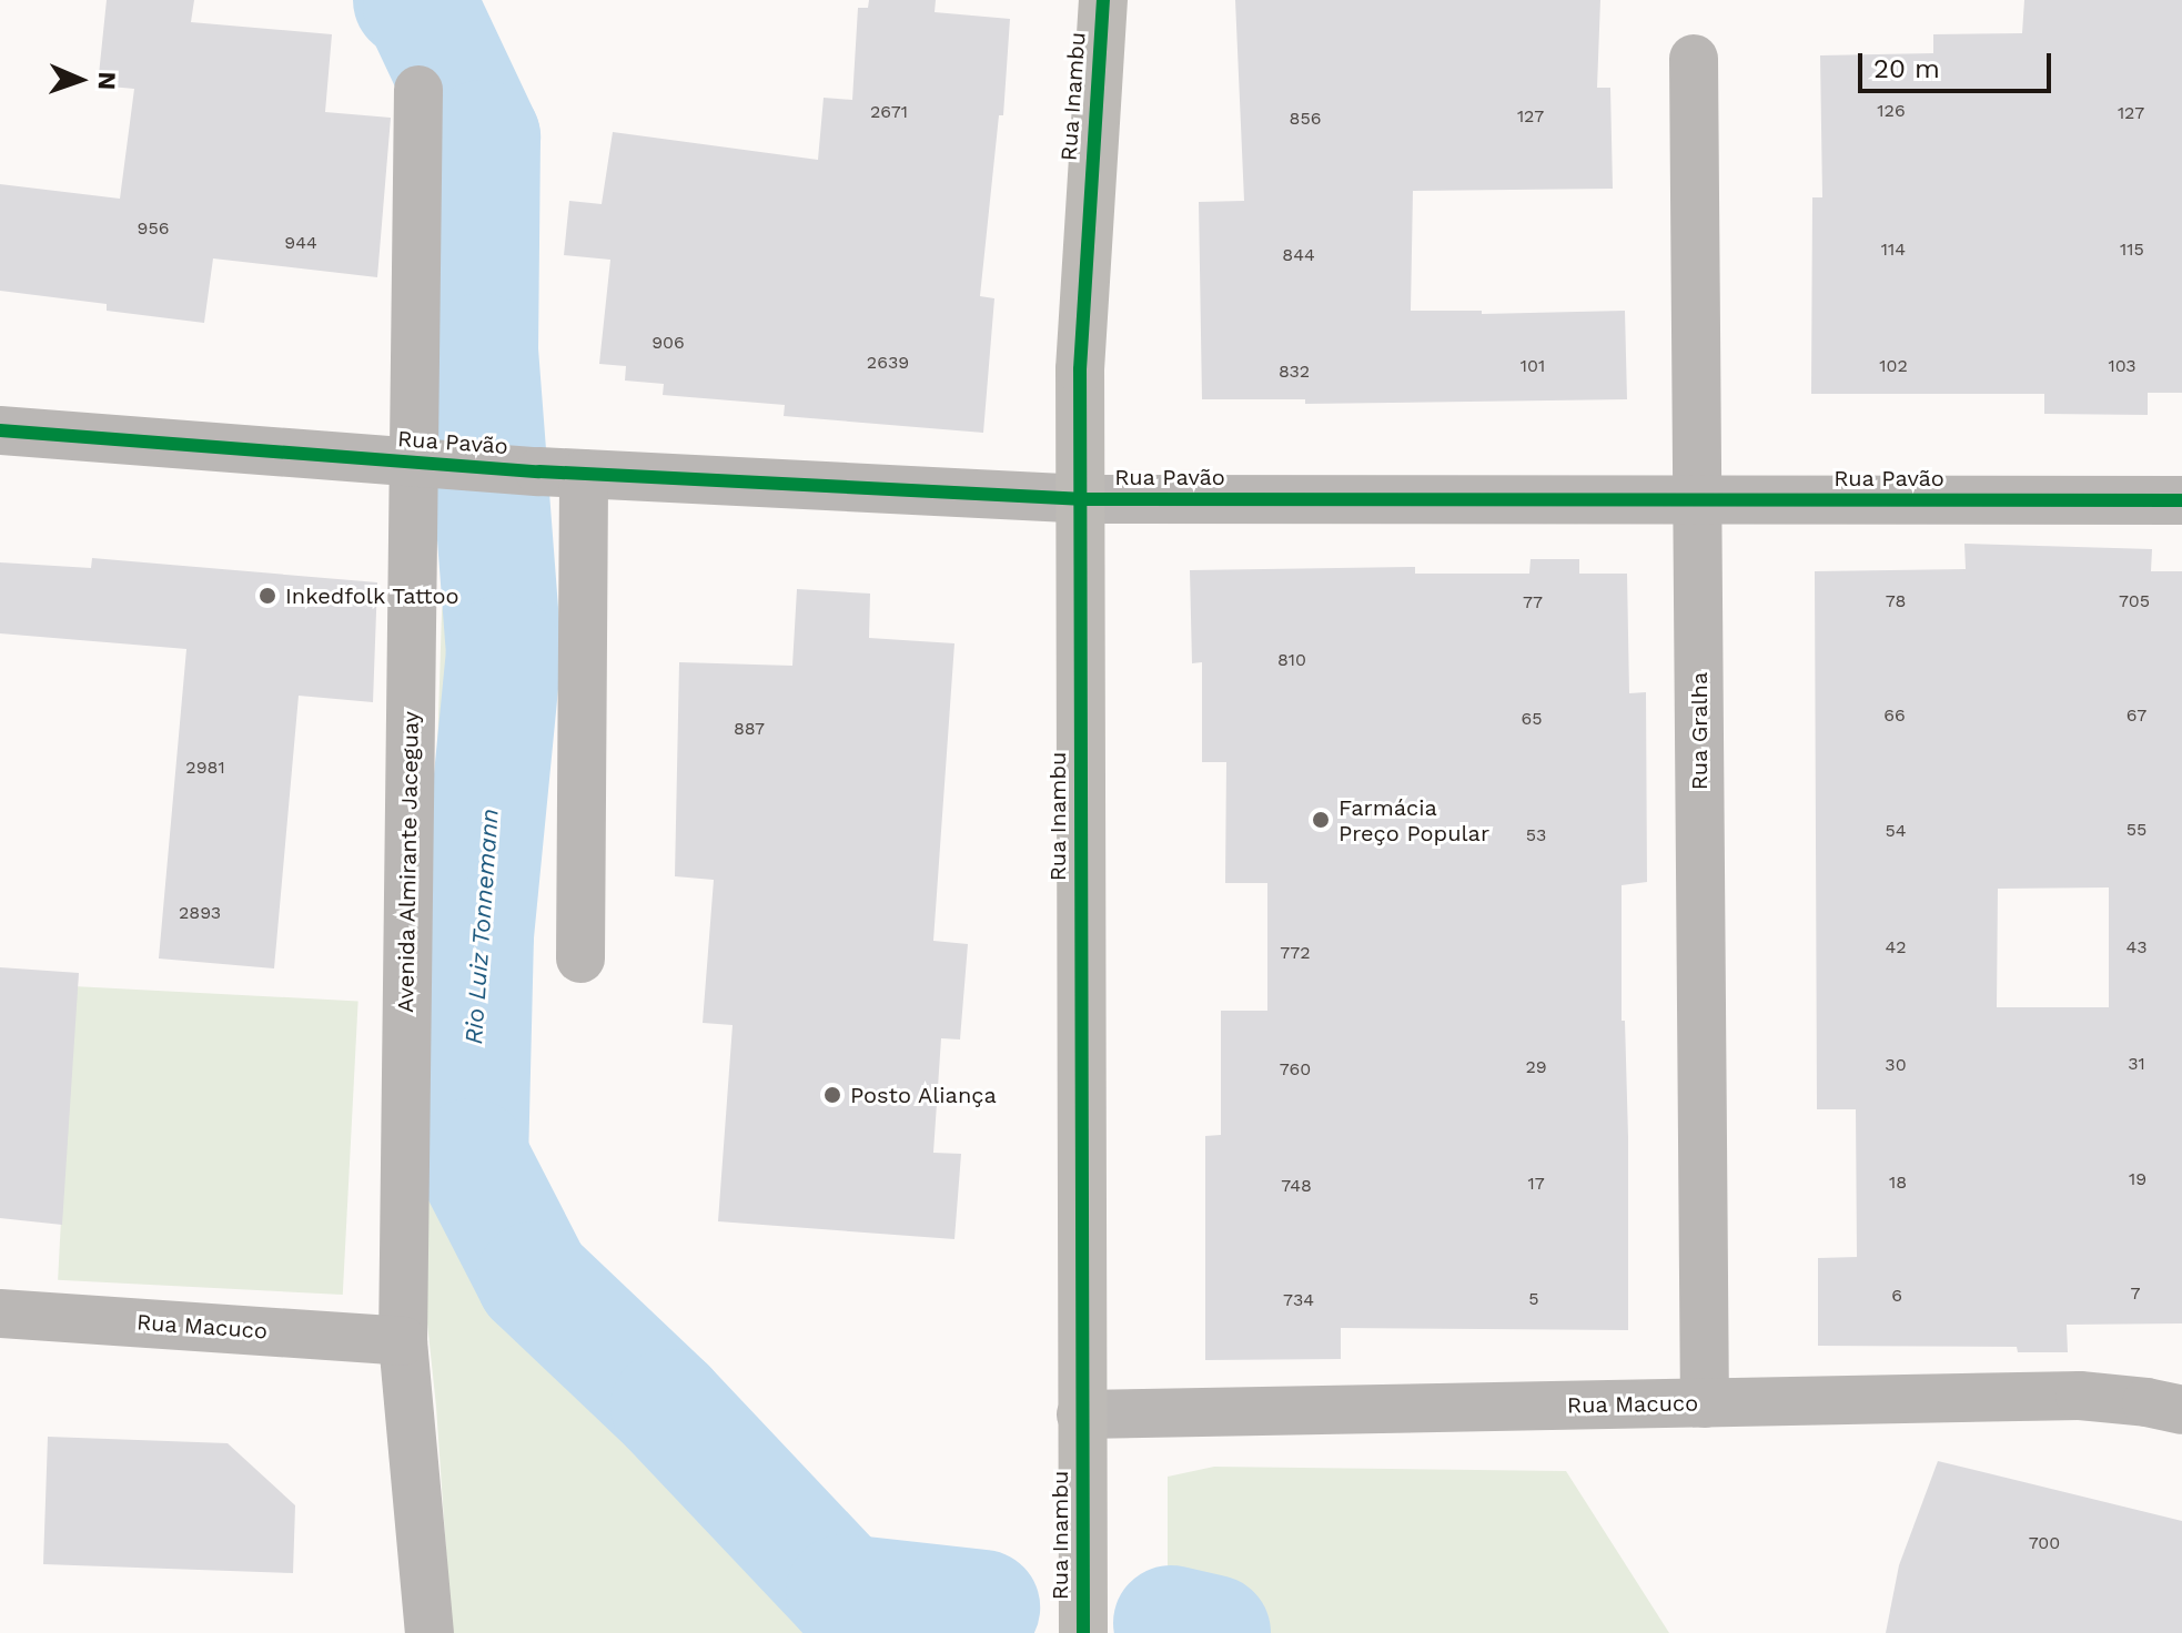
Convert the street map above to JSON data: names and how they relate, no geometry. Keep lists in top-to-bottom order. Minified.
{"streets":{"main road":["Rua Inambu"],"street":["Rua Pavão","Rua Gralha","Avenida Almirante Jaceguay","Rua Macuco"]},"crossings":[["Rua Inambu","Rua Pavão"],["Rua Inambu","Rua Macuco"],["Rua Pavão","Rua Gralha"],["Rua Pavão","Avenida Almirante Jaceguay"],["Rua Gralha","Rua Macuco"],["Avenida Almirante Jaceguay","Rua Macuco"]],"water":["Rio Luiz Tonnemann"],"places":["Inkedfolk Tattoo","Farmácia Preço Popular","Posto Aliança"],"house_numbers":["126","2671","127","127","856","956","944","114","115","844","906","2639","101","102","103","832","78","705","77","810","66","67","65","887","2981","55","54","53","2893","42","43","772","31","30","29","760","19","18","17","748","7","6","5","734","700"],"scale_bar":"20 m","north":"right"}
